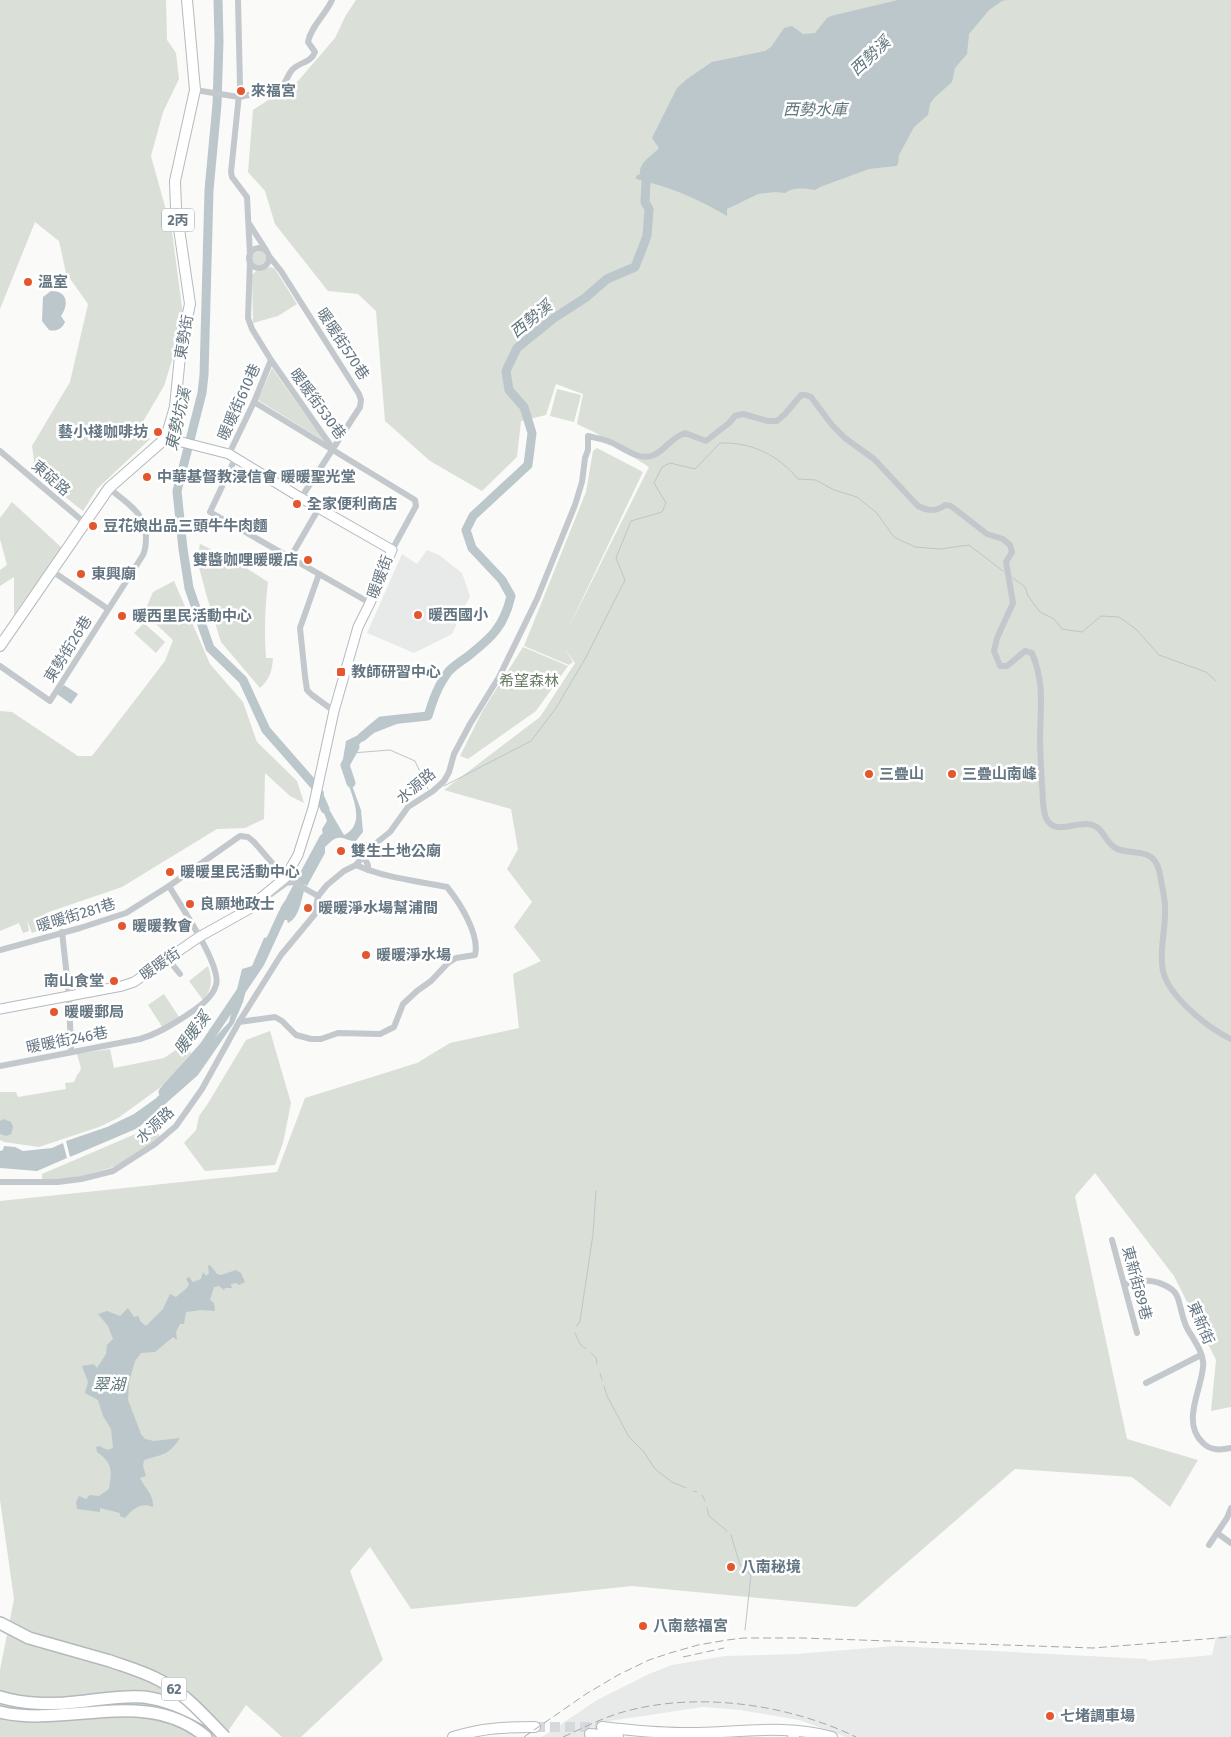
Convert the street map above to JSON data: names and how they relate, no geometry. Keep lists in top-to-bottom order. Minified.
{"streets":{"highway":["62"],"main road":["2丙","東勢街"],"street":["暖暖街570巷","暖暖街610巷","暖暖街530巷","東碇路","暖暖街","東勢街26巷","水源路","暖暖街281巷","暖暖街246巷","東新街89巷","東新街"]},"crossings":[["東勢街","暖暖街"],["暖暖街570巷","暖暖街530巷"],["暖暖街570巷","暖暖街"],["暖暖街610巷","暖暖街530巷"],["暖暖街610巷","暖暖街"],["暖暖街530巷","暖暖街"],["暖暖街","暖暖街281巷"],["暖暖街","暖暖街246巷"],["暖暖街281巷","暖暖街246巷"],["東新街89巷","東新街"]],"water":["西勢溪","西勢水庫","東勢坑溪","暖暖溪","翠湖"],"parks":["希望森林"],"places":{"other":["來福宮","溫室","藝小棧咖啡坊","中華基督教浸信會 暖暖聖光堂","全家便利商店","豆花娘出品三頭牛牛肉麵","雙醬咖哩暖暖店","東興廟","暖西國小","暖西里民活動中心","三疊山","三疊山南峰","雙生土地公廟","暖暖里民活動中心","良願地政士","暖暖淨水場幫浦間","暖暖教會","暖暖淨水場","南山食堂","暖暖郵局","八南秘境","八南慈福宮","七堵調車場"],"transit":["教師研習中心"]}}
